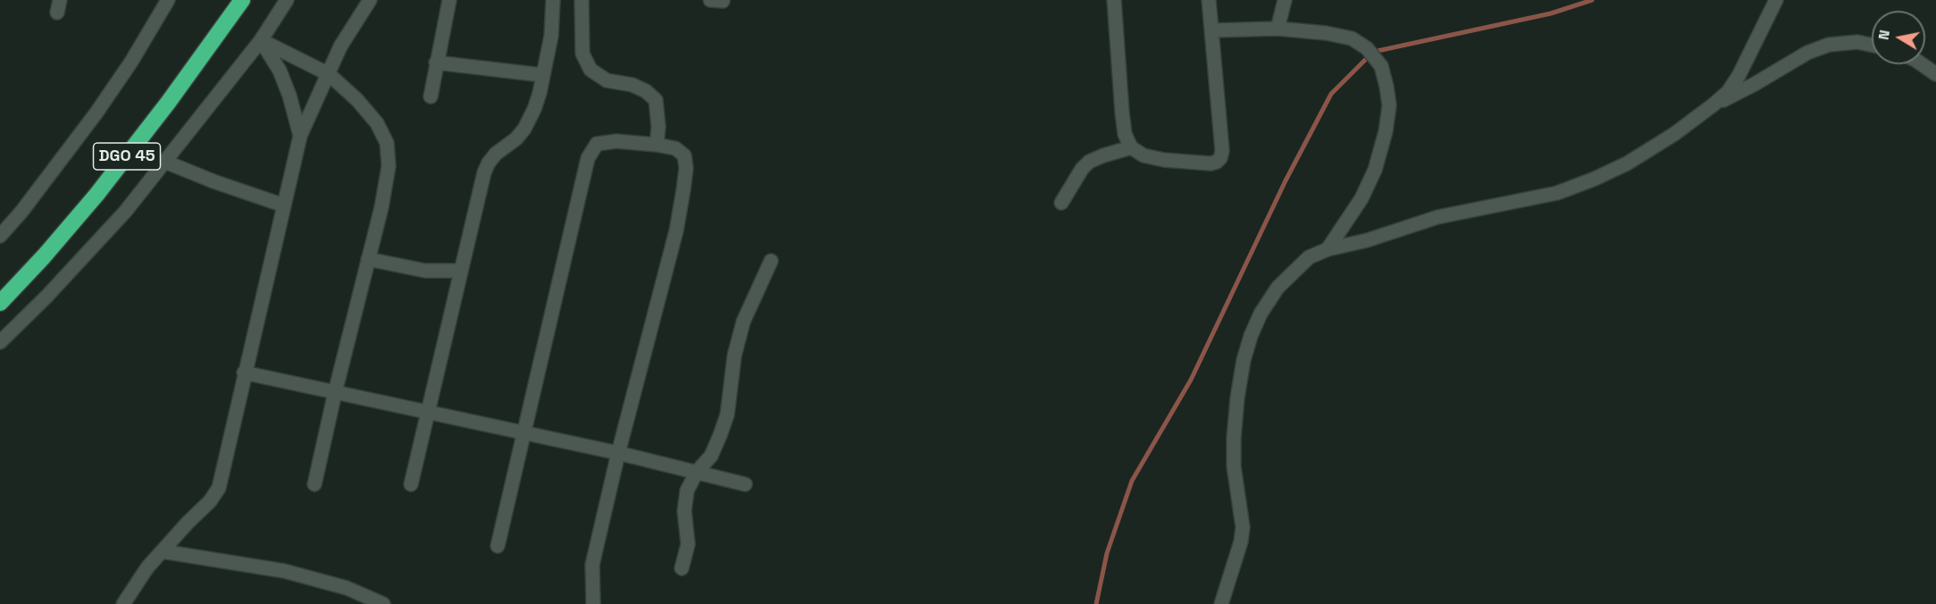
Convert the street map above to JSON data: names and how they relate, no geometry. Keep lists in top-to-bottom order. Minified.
{"streets":{"highway":["DGO 45"]},"north":"left"}
